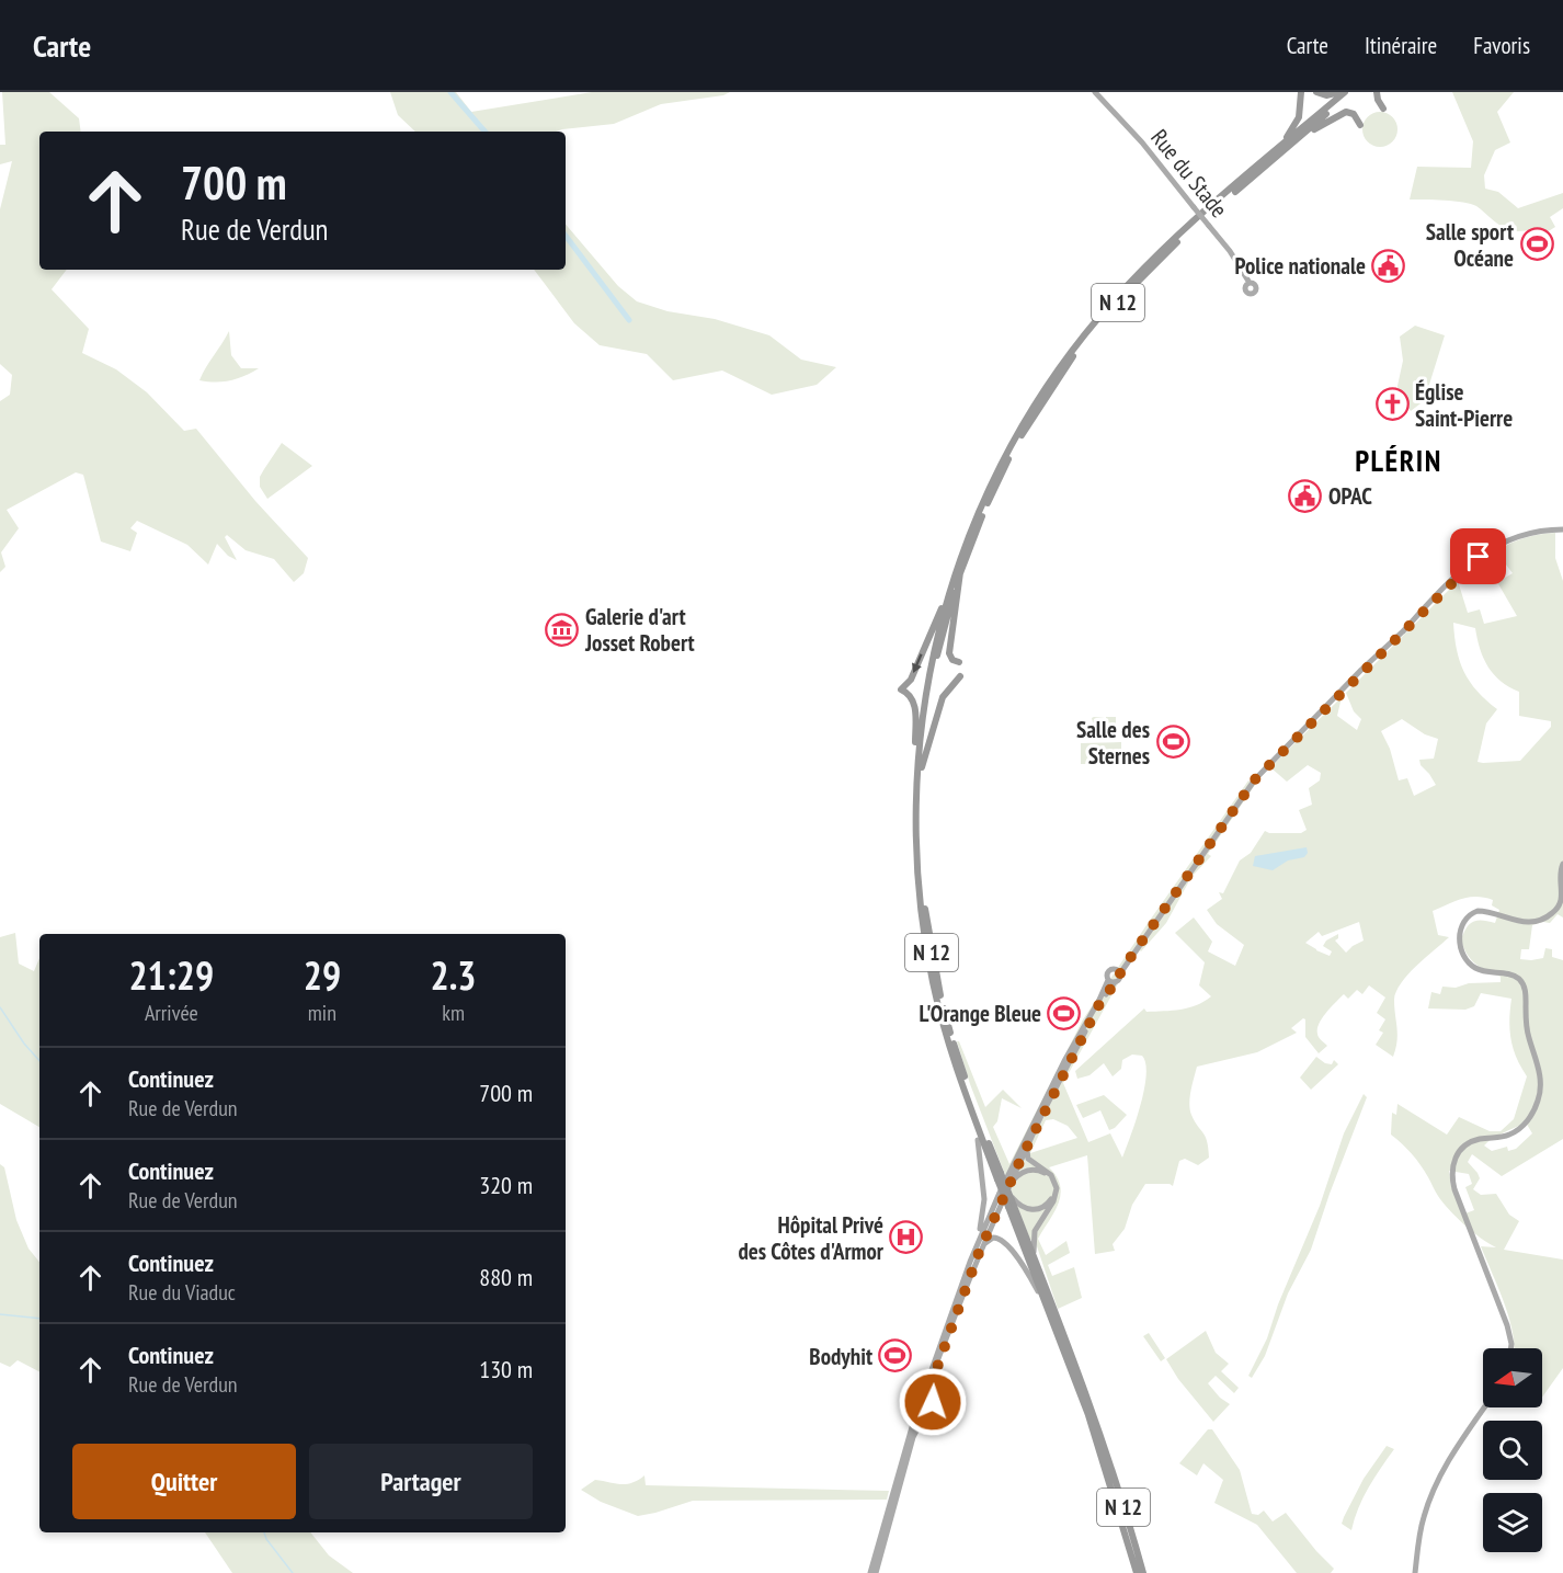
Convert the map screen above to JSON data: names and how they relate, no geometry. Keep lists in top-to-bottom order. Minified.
{"streets":{"highway":["N 12"],"main road":["Rue du Stade"]},"districts":["PLÉRIN"],"places":{"sports":["Salle sport Océane","Salle des Sternes","L'Orange Bleue","Bodyhit"],"public building":["Police nationale","OPAC"],"church":["Église Saint-Pierre"],"museum":["Galerie d'art Josset Robert"],"hospital":["Hôpital Privé des Côtes d'Armor"]},"north":"left","page":{"header":"Carte","nav":["Carte","Itinéraire","Favoris"],"turn":["700 m","Rue de Verdun"],"eta":["21:29","Arrivée","29","min","2.3","km"],"list":[{"name":"Continuez","note":"Rue de Verdun","value":"700 m"},{"name":"Continuez","note":"Rue de Verdun","value":"320 m"},{"name":"Continuez","note":"Rue du Viaduc","value":"880 m"},{"name":"Continuez","note":"Rue de Verdun","value":"130 m"}],"buttons":["Quitter","Partager"]}}
